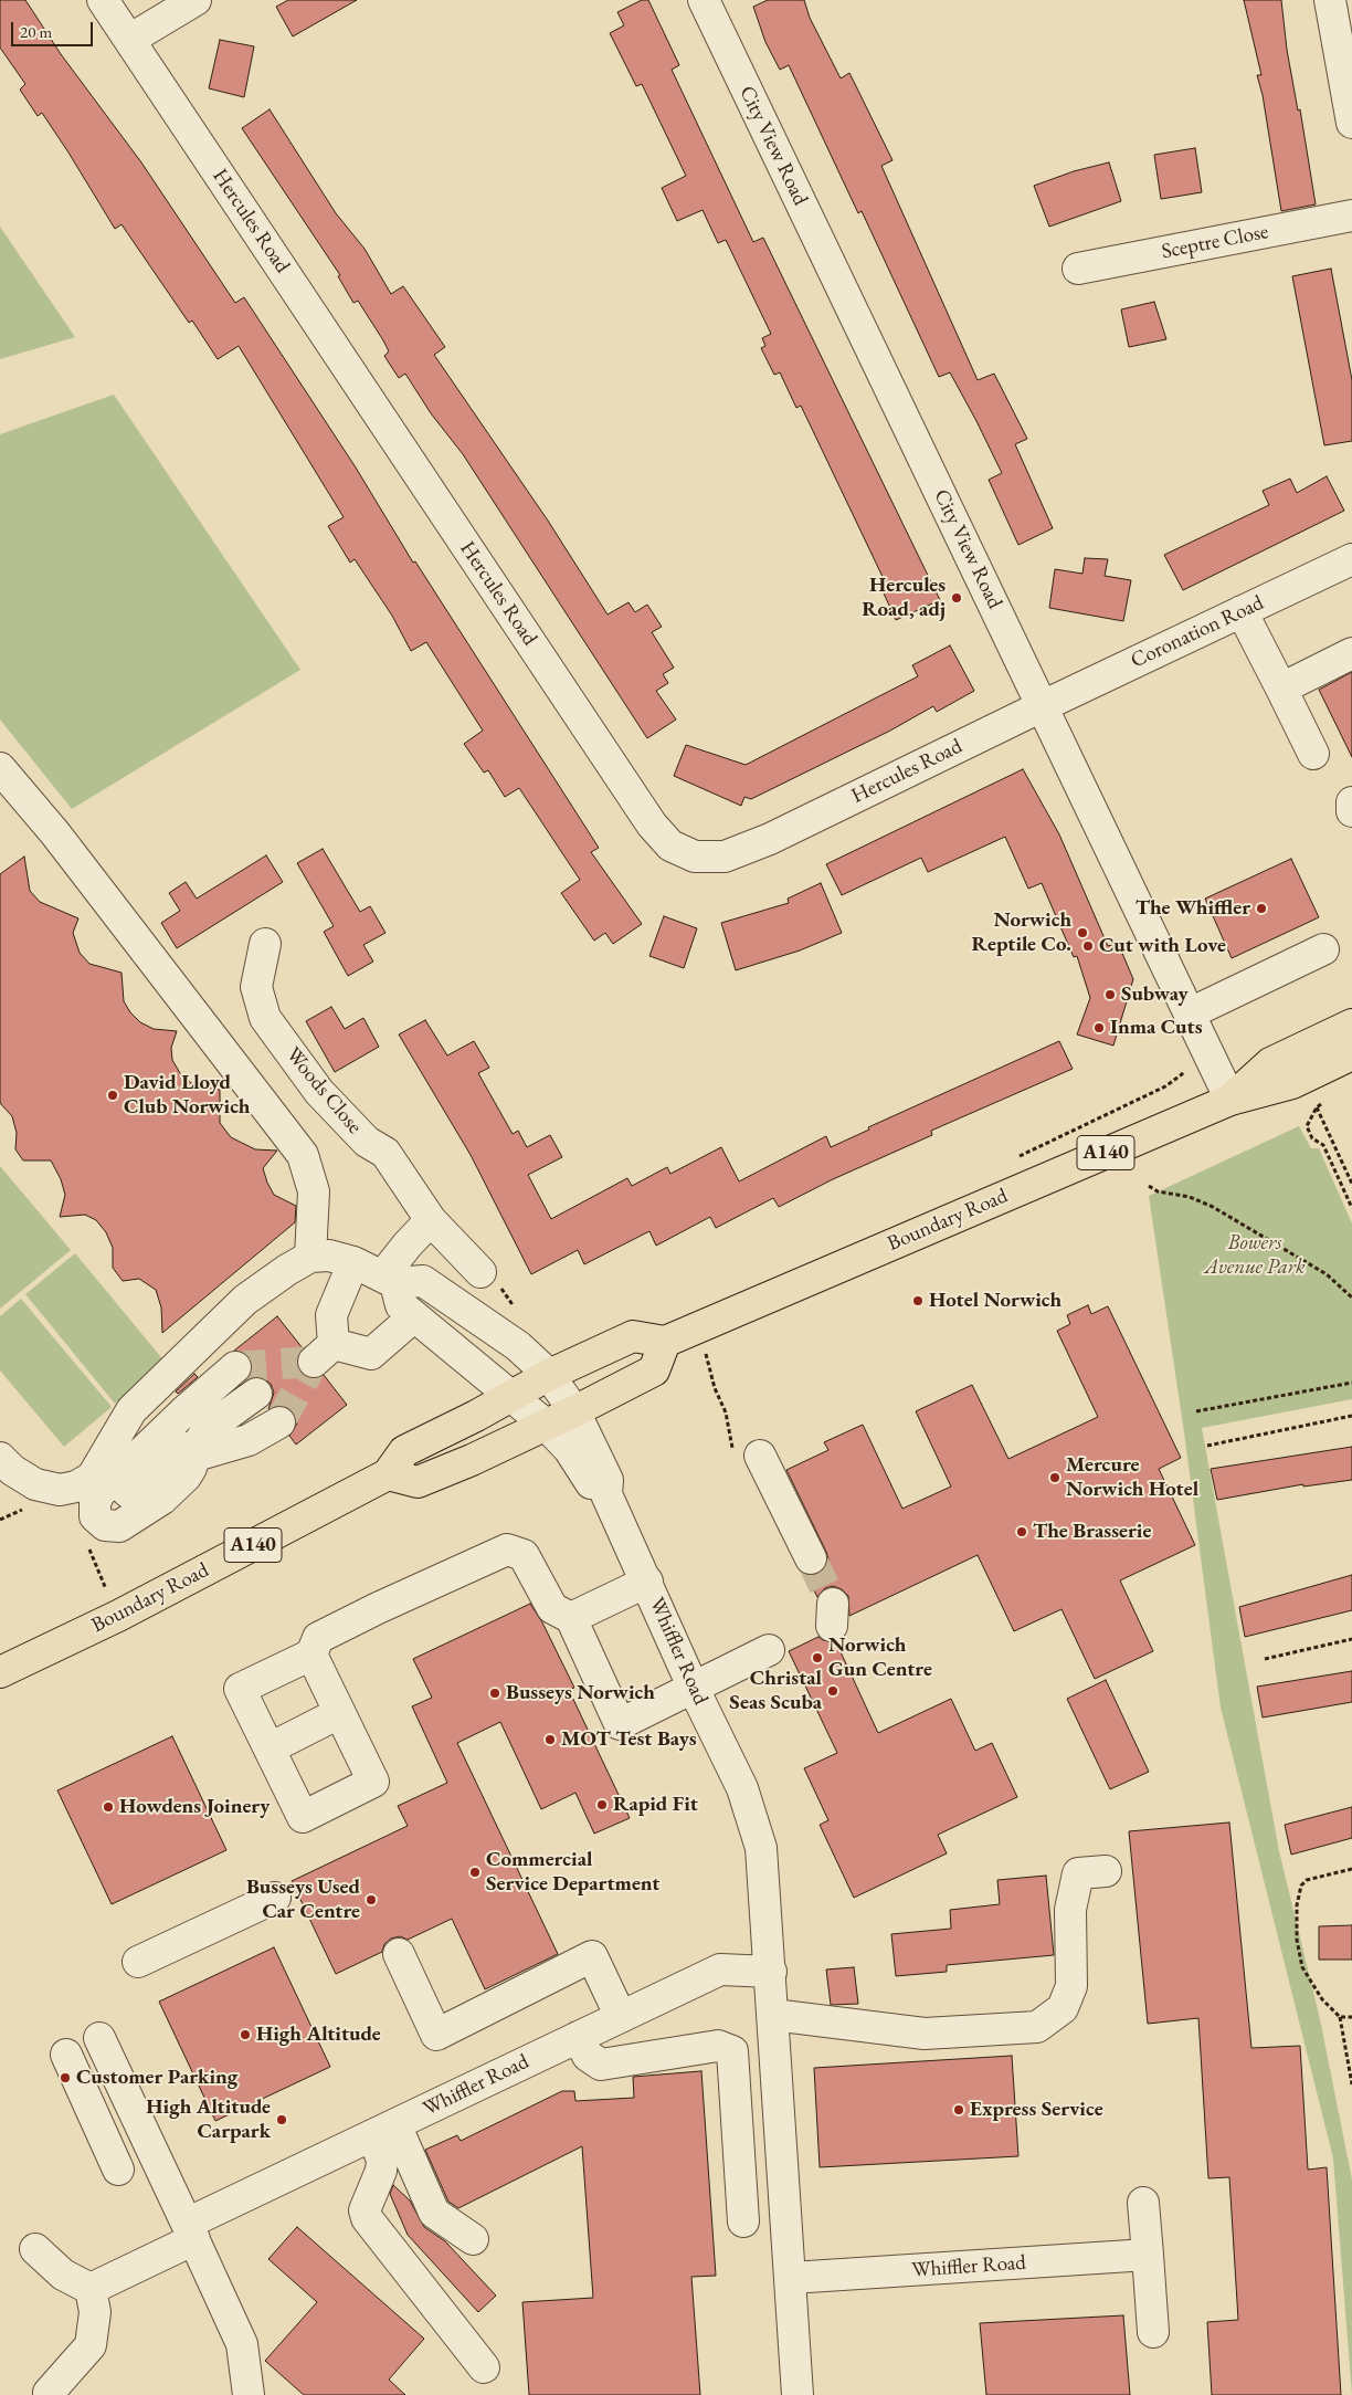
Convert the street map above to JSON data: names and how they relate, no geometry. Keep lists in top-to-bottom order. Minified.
{"streets":{"highway":["A140","Boundary Road"],"street":["City View Road","Hercules Road","Sceptre Close","Coronation Road","Woods Close","Whiffler Road"]},"crossings":[["City View Road","Hercules Road"],["City View Road","Coronation Road"],["City View Road","Boundary Road"],["Hercules Road","Coronation Road"],["Boundary Road","Whiffler Road"]],"parks":["Bowers Avenue Park"],"places":["Hercules Road, adj","The Whiffler","Norwich Reptile Co.","Cut with Love","Subway","Inma Cuts","David Lloyd Club Norwich","Hotel Norwich","Mercure Norwich Hotel","The Brasserie","Norwich Gun Centre","Christal Seas Scuba","Busseys Norwich","MOT Test Bays","Rapid Fit","Howdens Joinery","Commercial Service Department","Busseys Used Car Centre","High Altitude","Customer Parking","Express Service","High Altitude Carpark"],"scale_bar":"20 m"}
